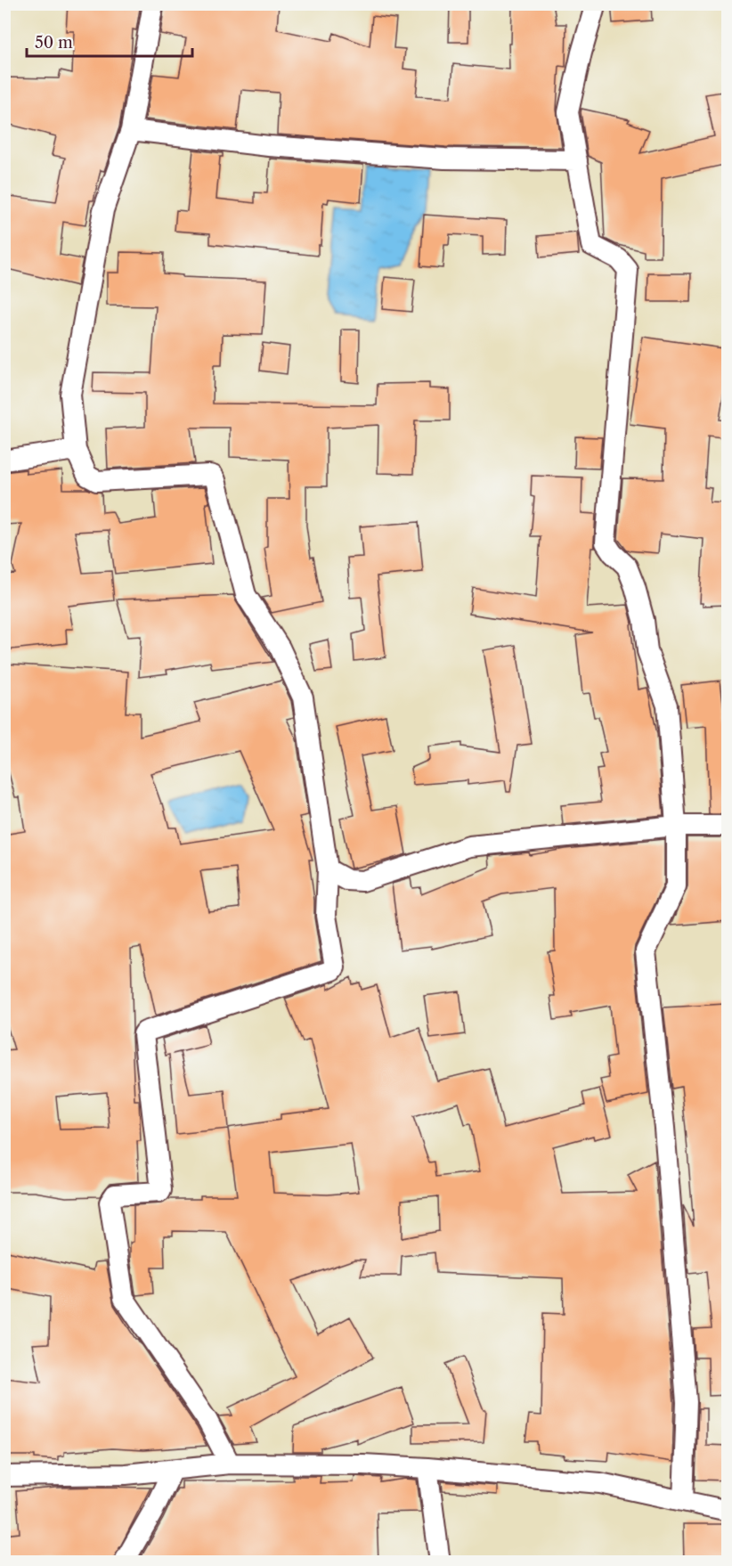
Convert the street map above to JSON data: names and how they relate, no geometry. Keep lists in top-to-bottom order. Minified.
{"scale_bar":"50 m"}
